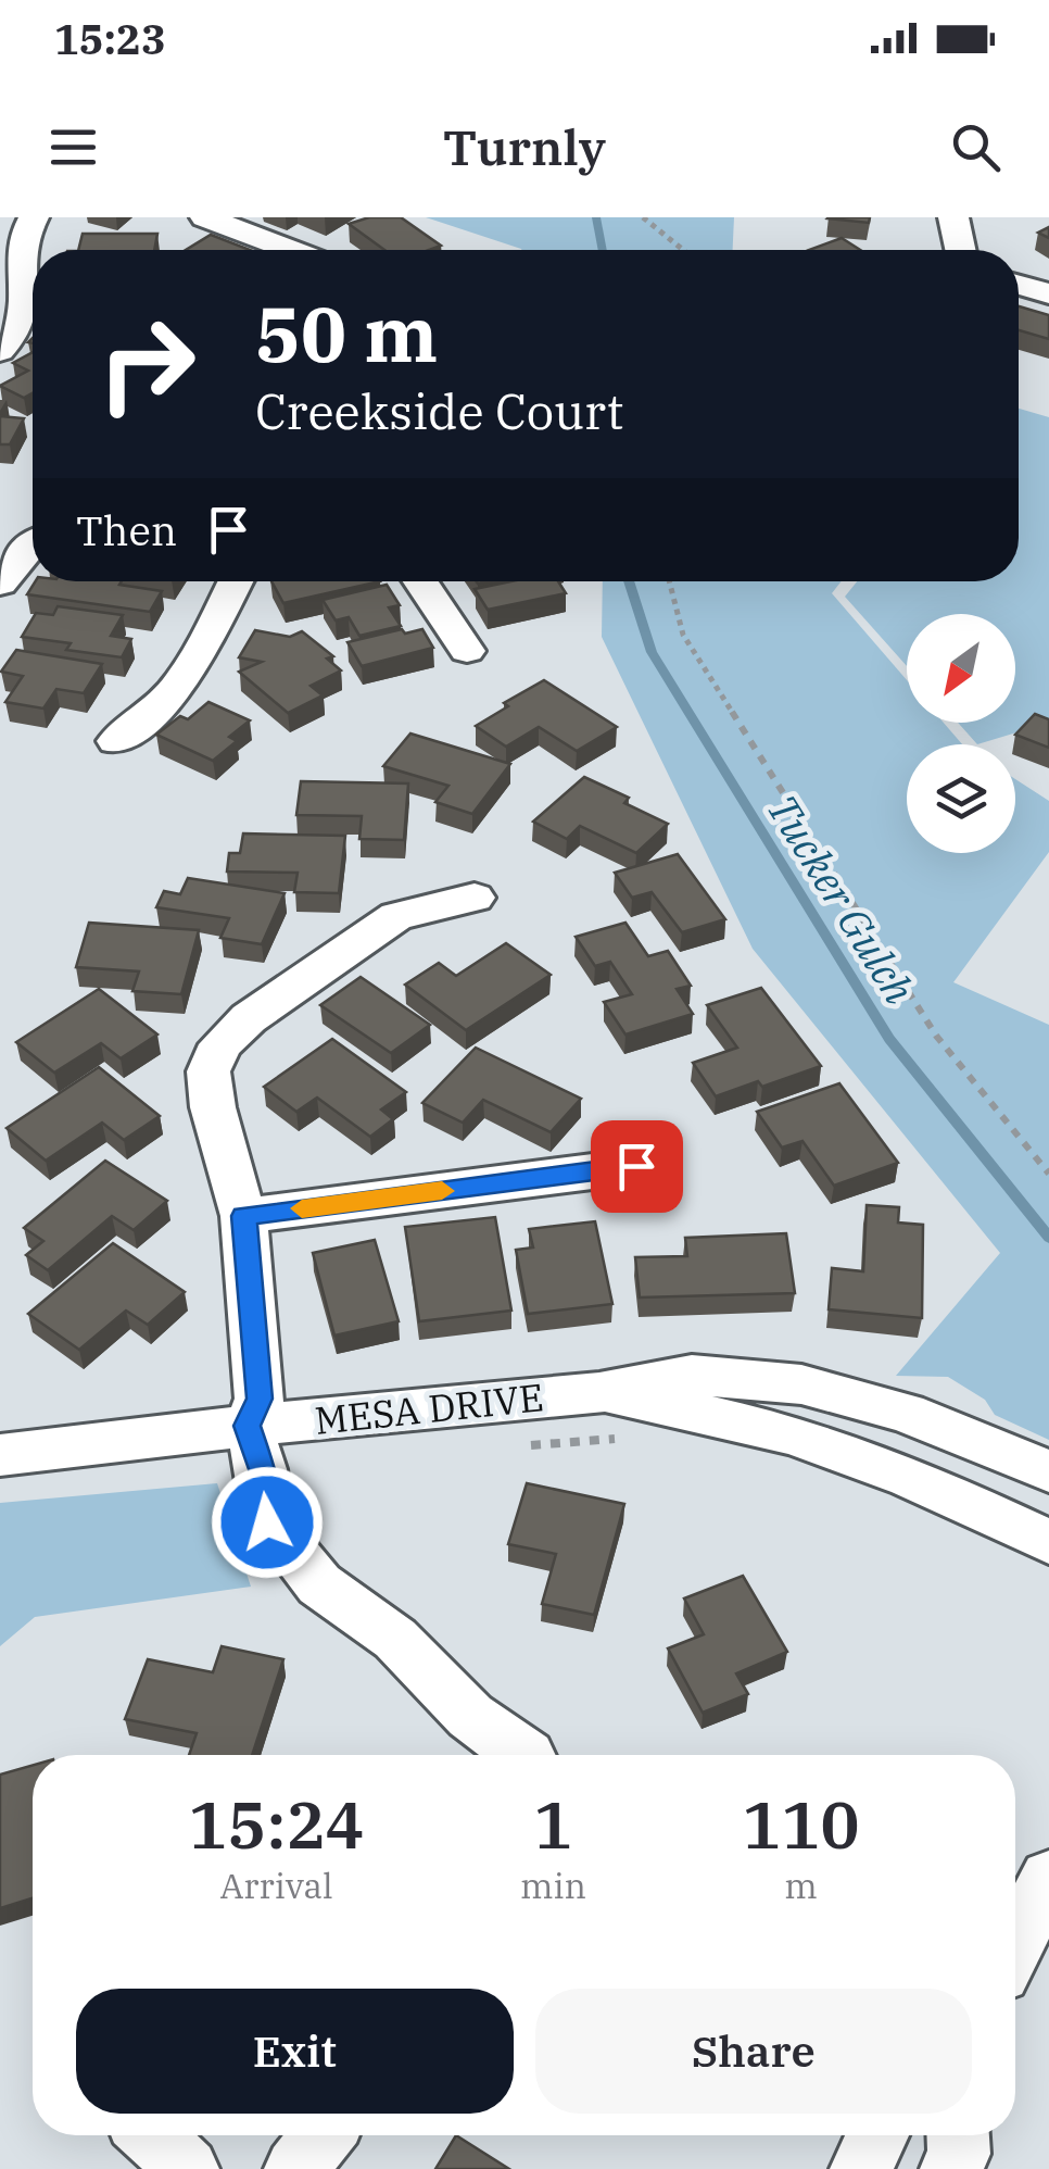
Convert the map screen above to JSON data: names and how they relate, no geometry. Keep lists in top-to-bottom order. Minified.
{"streets":{"street":["MESA DRIVE"]},"water":["Tucker Gulch"],"north":"bottom left","page":{"status":"15:23","header":"Turnly","turn":["50 m","Creekside Court"],"then":"Then","eta":["15:24","Arrival","1","min","110","m"],"buttons":["Exit","Share"]}}
